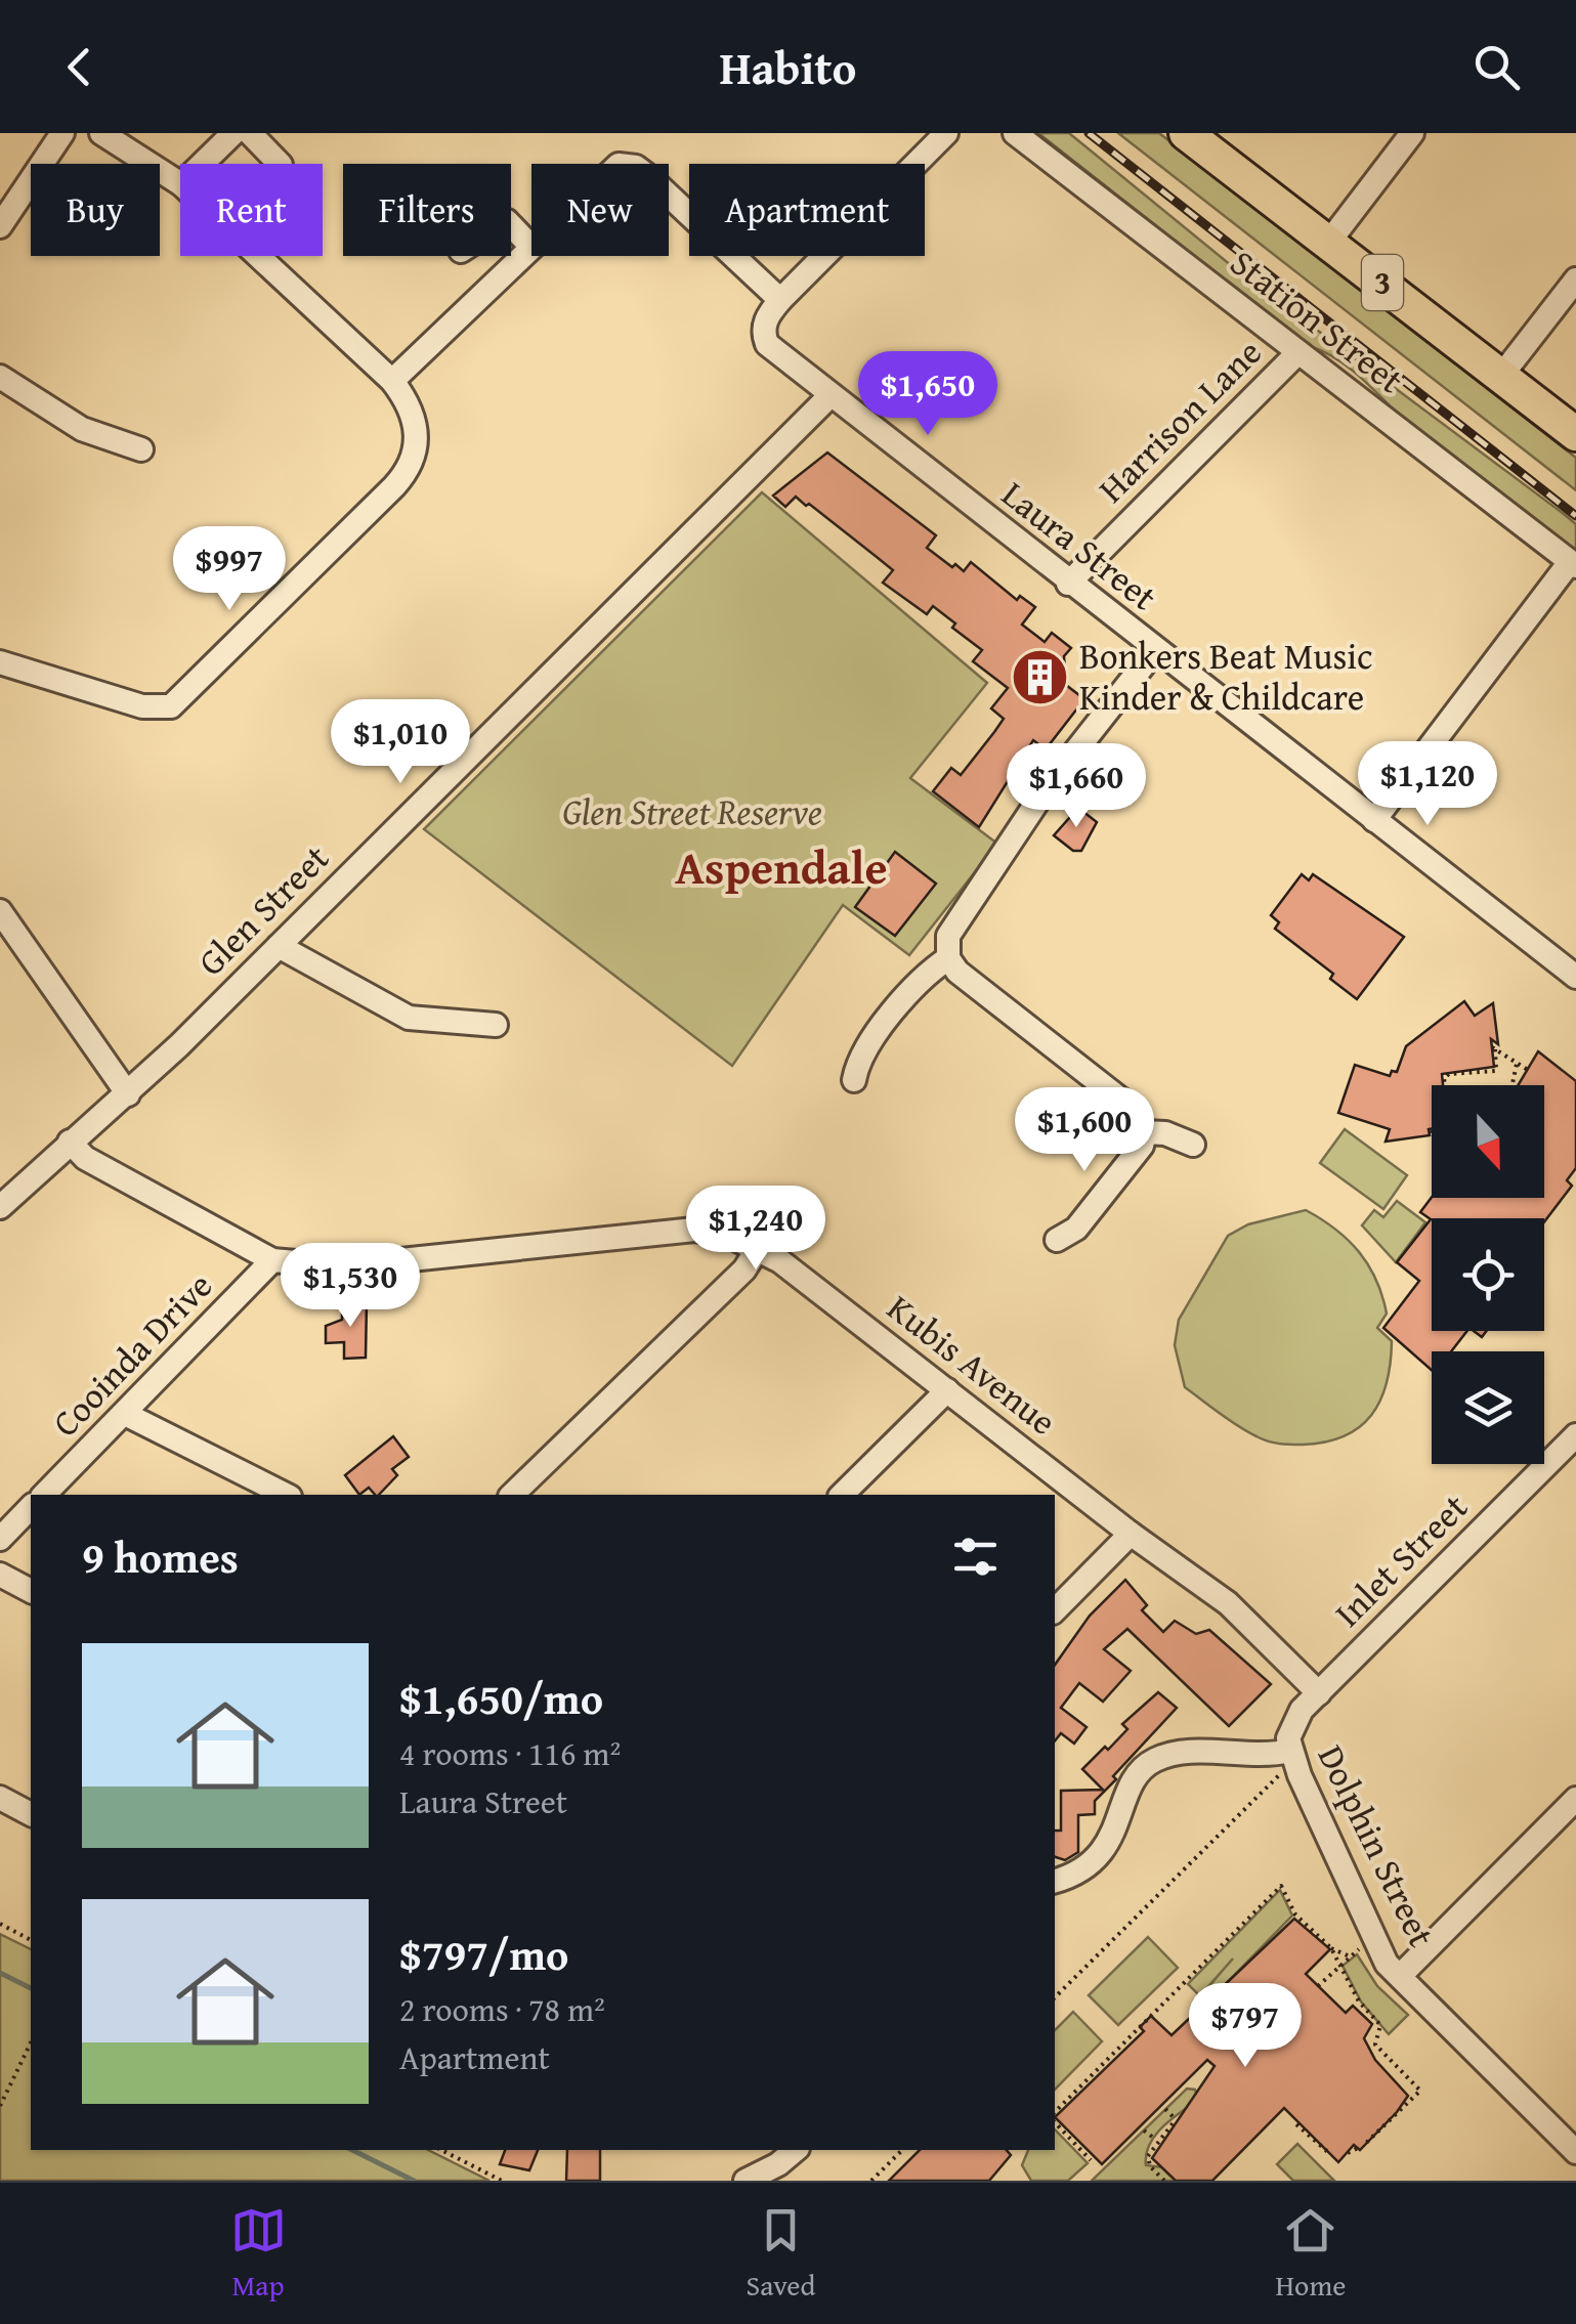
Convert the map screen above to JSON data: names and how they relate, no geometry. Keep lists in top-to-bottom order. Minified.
{"streets":{"highway":["3"],"street":["Station Street","Harrison Lane","Laura Street","Glen Street","Cooinda Drive","Kubis Avenue","Inlet Street","Dolphin Street"]},"crossings":[["Station Street","Harrison Lane"],["Harrison Lane","Laura Street"],["Laura Street","Glen Street"],["Glen Street","Kubis Avenue"],["Cooinda Drive","Kubis Avenue"],["Kubis Avenue","Inlet Street"],["Kubis Avenue","Dolphin Street"],["Inlet Street","Dolphin Street"]],"districts":["Aspendale"],"parks":["Glen Street Reserve"],"places":{"building":["Bonkers Beat Music Kinder & Childcare"]},"north":"bottom","page":{"header":"Habito","chip":["Buy","Rent","Filters","New","Apartment"],"price":["$1,650","$997","$1,010","$1,120","$1,660","$1,600","$1,240","$1,530","$797"],"heading":"9 homes","list":[{"name":"$1,650/mo","note":"4 rooms · 116 m² · Laura Street"},{"name":"$797/mo","note":"2 rooms · 78 m² · Apartment"}],"tabs":["Map","Saved","Home"]}}
